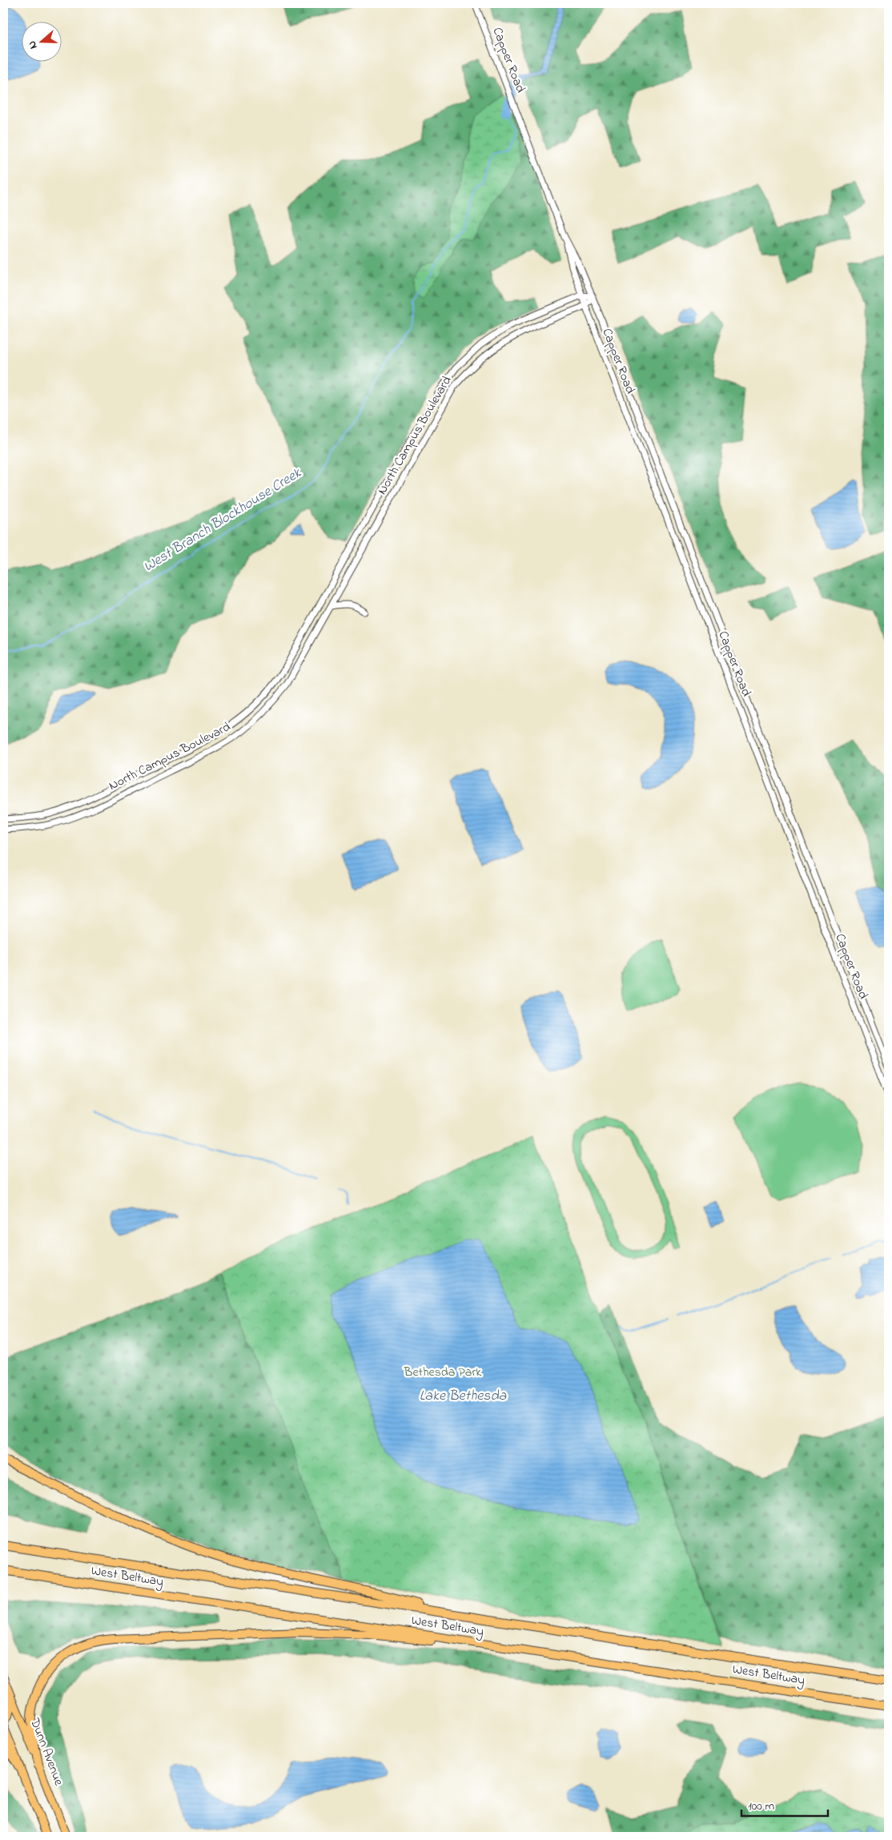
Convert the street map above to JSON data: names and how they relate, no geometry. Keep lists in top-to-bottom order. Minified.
{"streets":{"highway":["West Beltway"],"main road":["Dunn Avenue"],"street":["Capper Road","North Campus Boulevard"]},"crossings":[["Capper Road","North Campus Boulevard"]],"water":["West Branch Blockhouse Creek","Lake Bethesda"],"parks":["Bethesda Park"],"scale_bar":"100 m","north":"left"}
